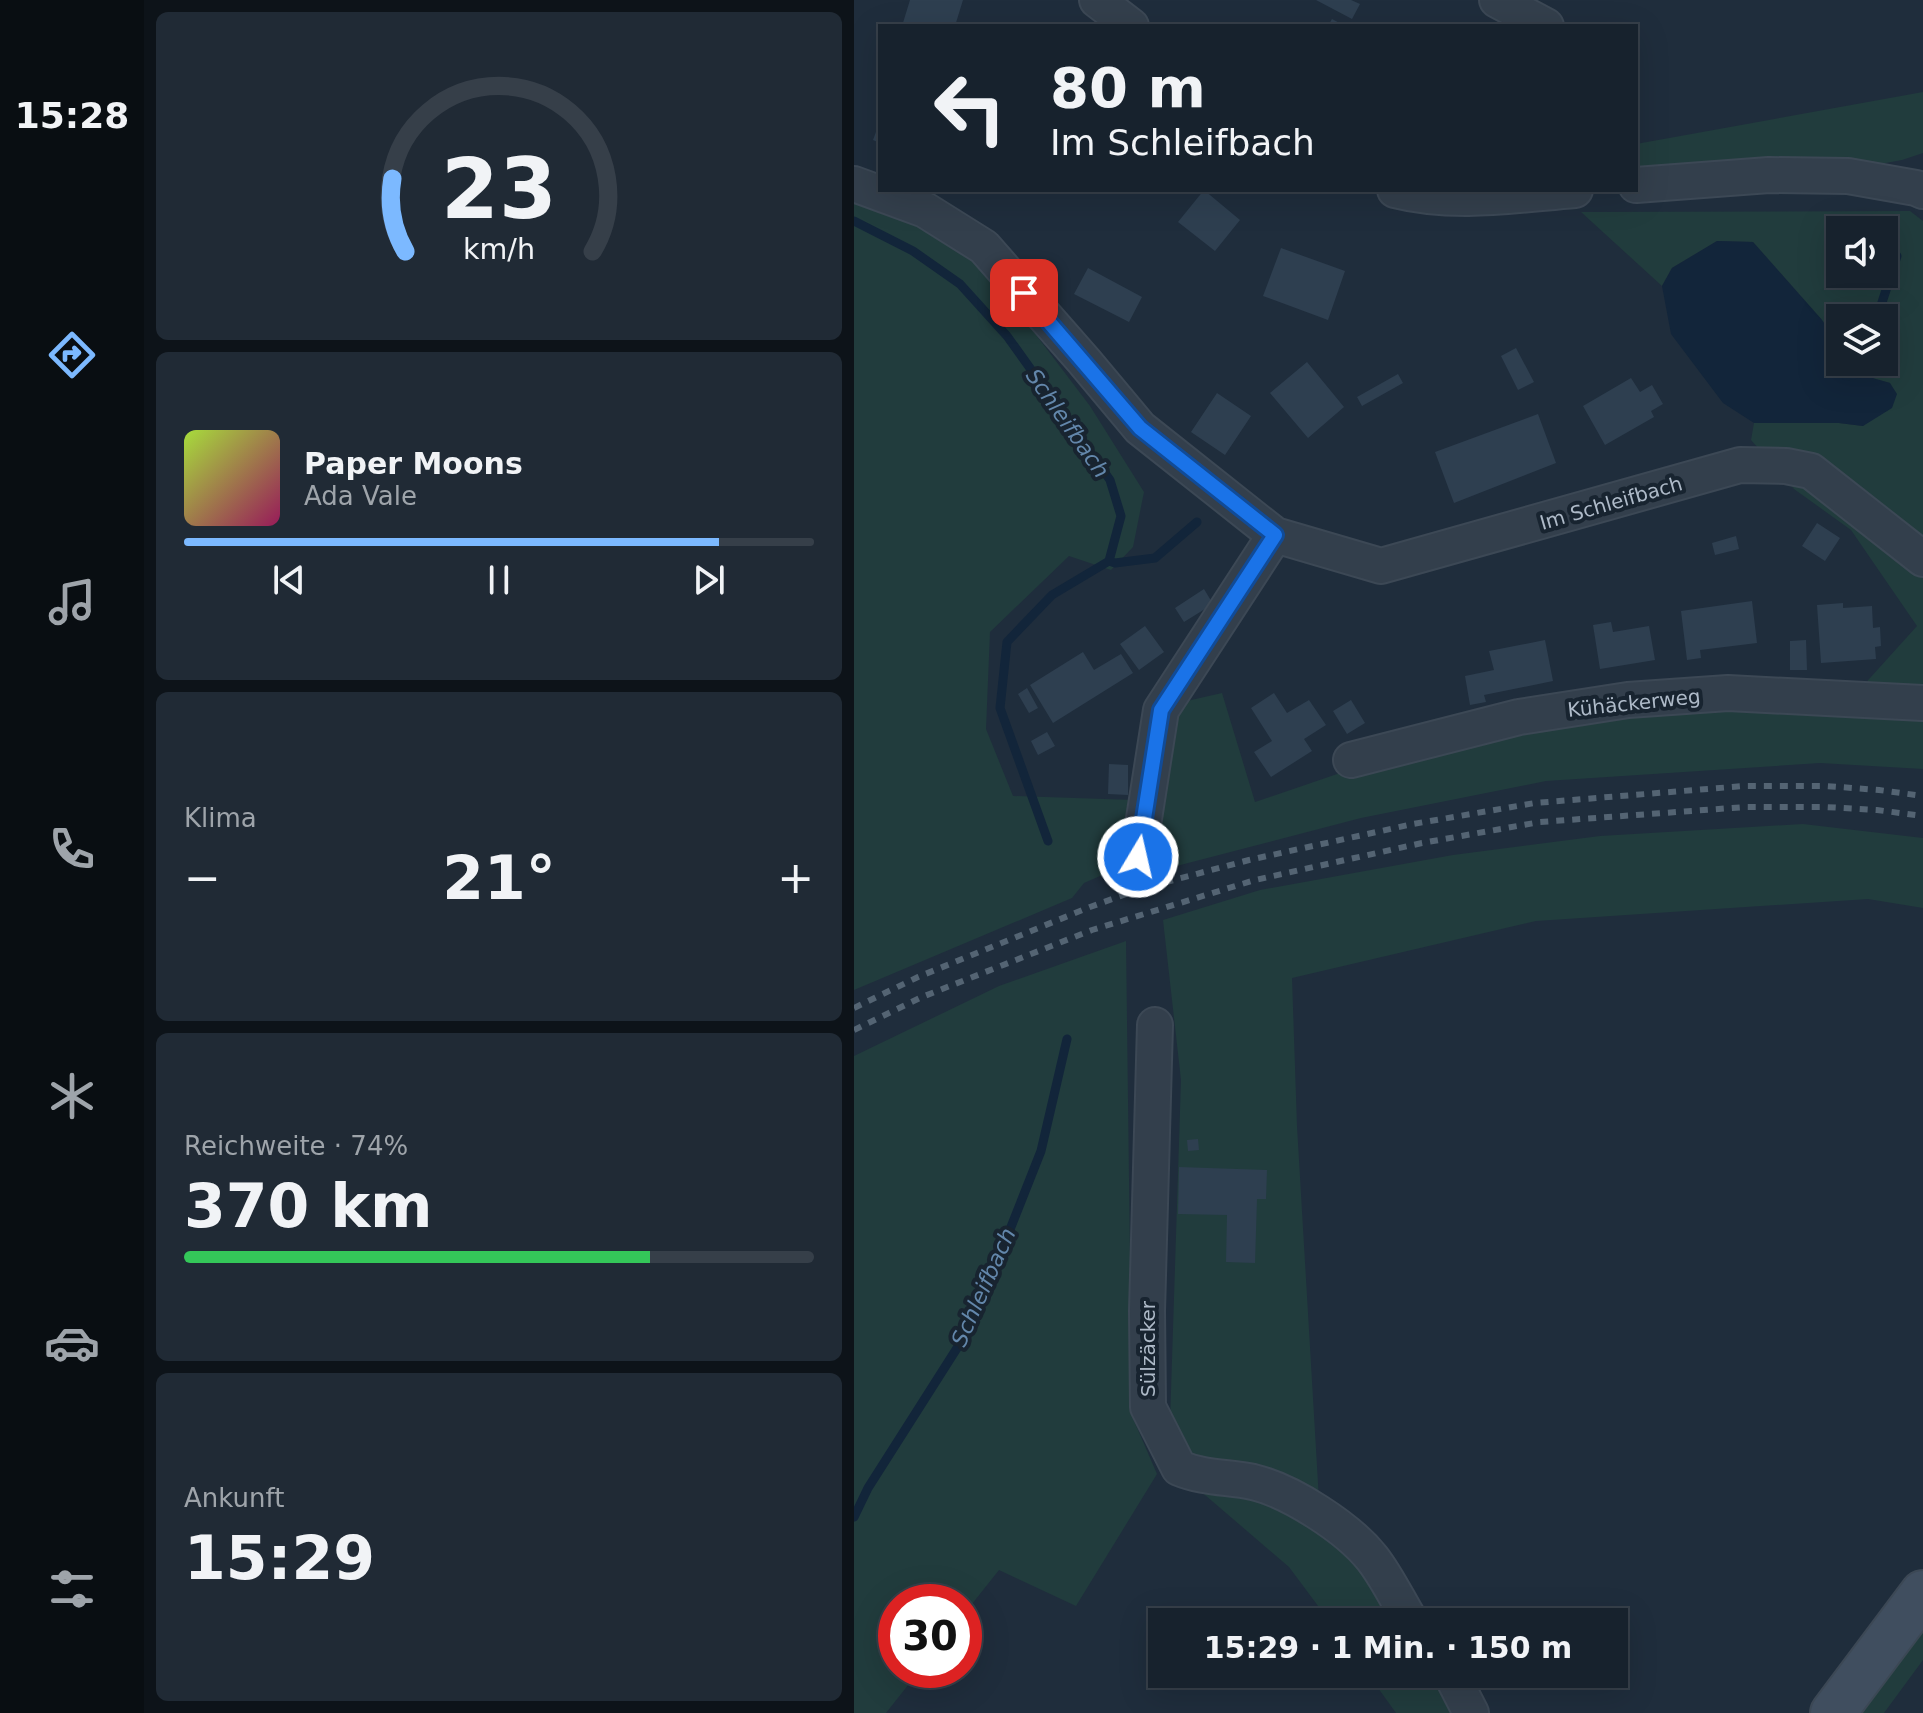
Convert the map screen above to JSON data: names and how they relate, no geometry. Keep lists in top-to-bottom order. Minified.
{"streets":{"street":["Im Schleifbach","Kühäckerweg","Sülzäcker"]},"water":["Schleifbach"],"page":{"tabs":"15:28","turn":["80 m","Im Schleifbach"],"song":["Paper Moons","Ada Vale"],"tile":["Klima",["Reichweite · 74%","370 km"],["Ankunft","15:29"]],"heat":["−","21°","+"],"limit":"30","trip":"15:29 · 1 Min. · 150 m","gauge":["23","km/h"]}}
